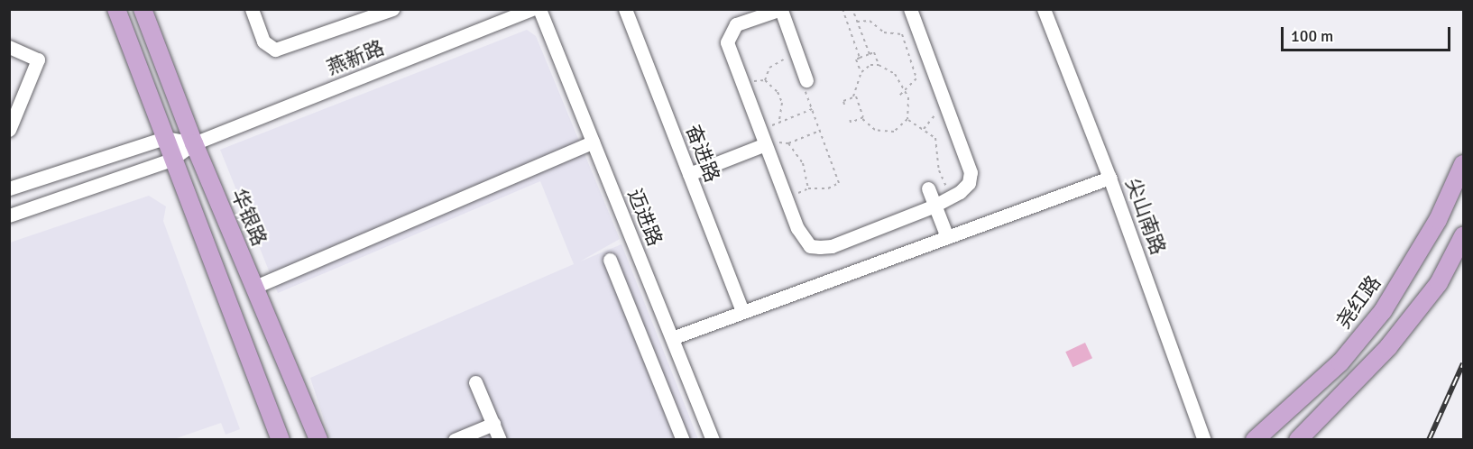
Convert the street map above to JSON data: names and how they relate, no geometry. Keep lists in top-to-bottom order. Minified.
{"streets":{"main road":["华银路","尧红路"],"street":["燕新路","奋进路","尖山南路","迈进路"]},"crossings":[["燕新路","华银路"]],"scale_bar":"100 m"}
